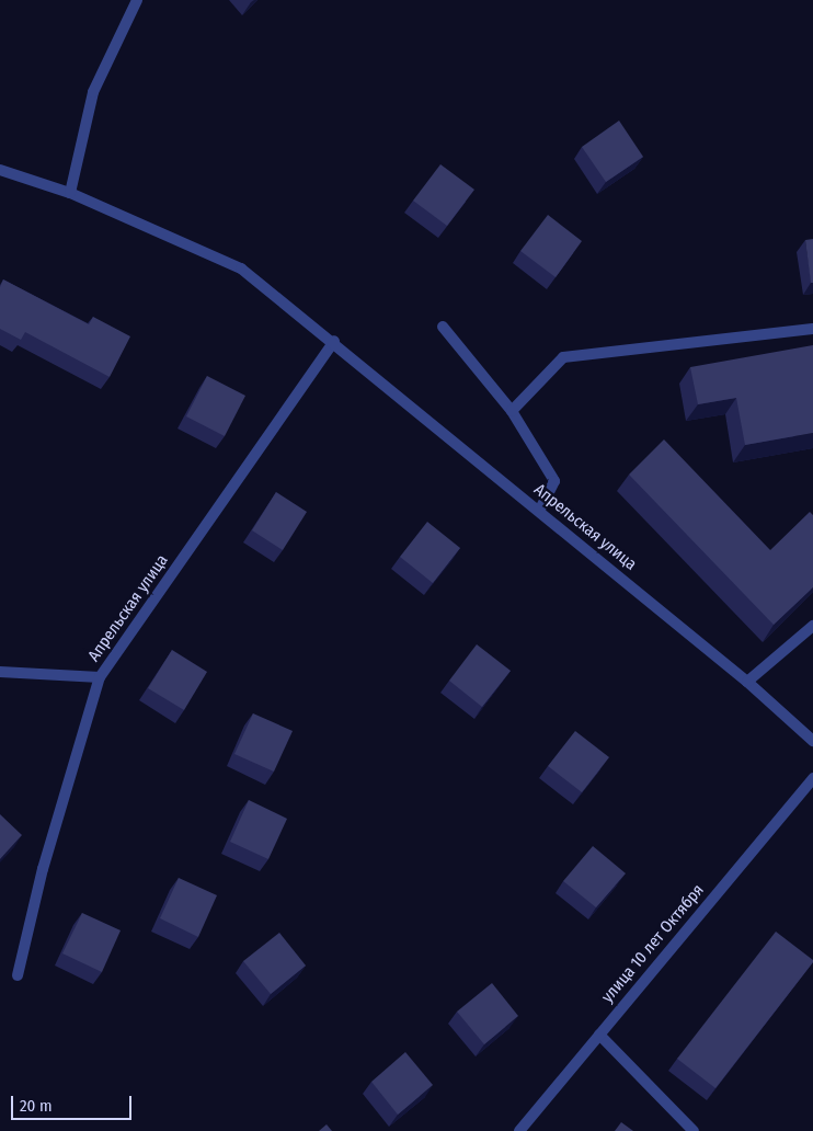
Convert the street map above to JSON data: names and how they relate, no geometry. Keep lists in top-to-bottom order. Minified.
{"streets":{"street":["Апрельская улица","улица 10 лет Октября"]},"scale_bar":"20 m"}
